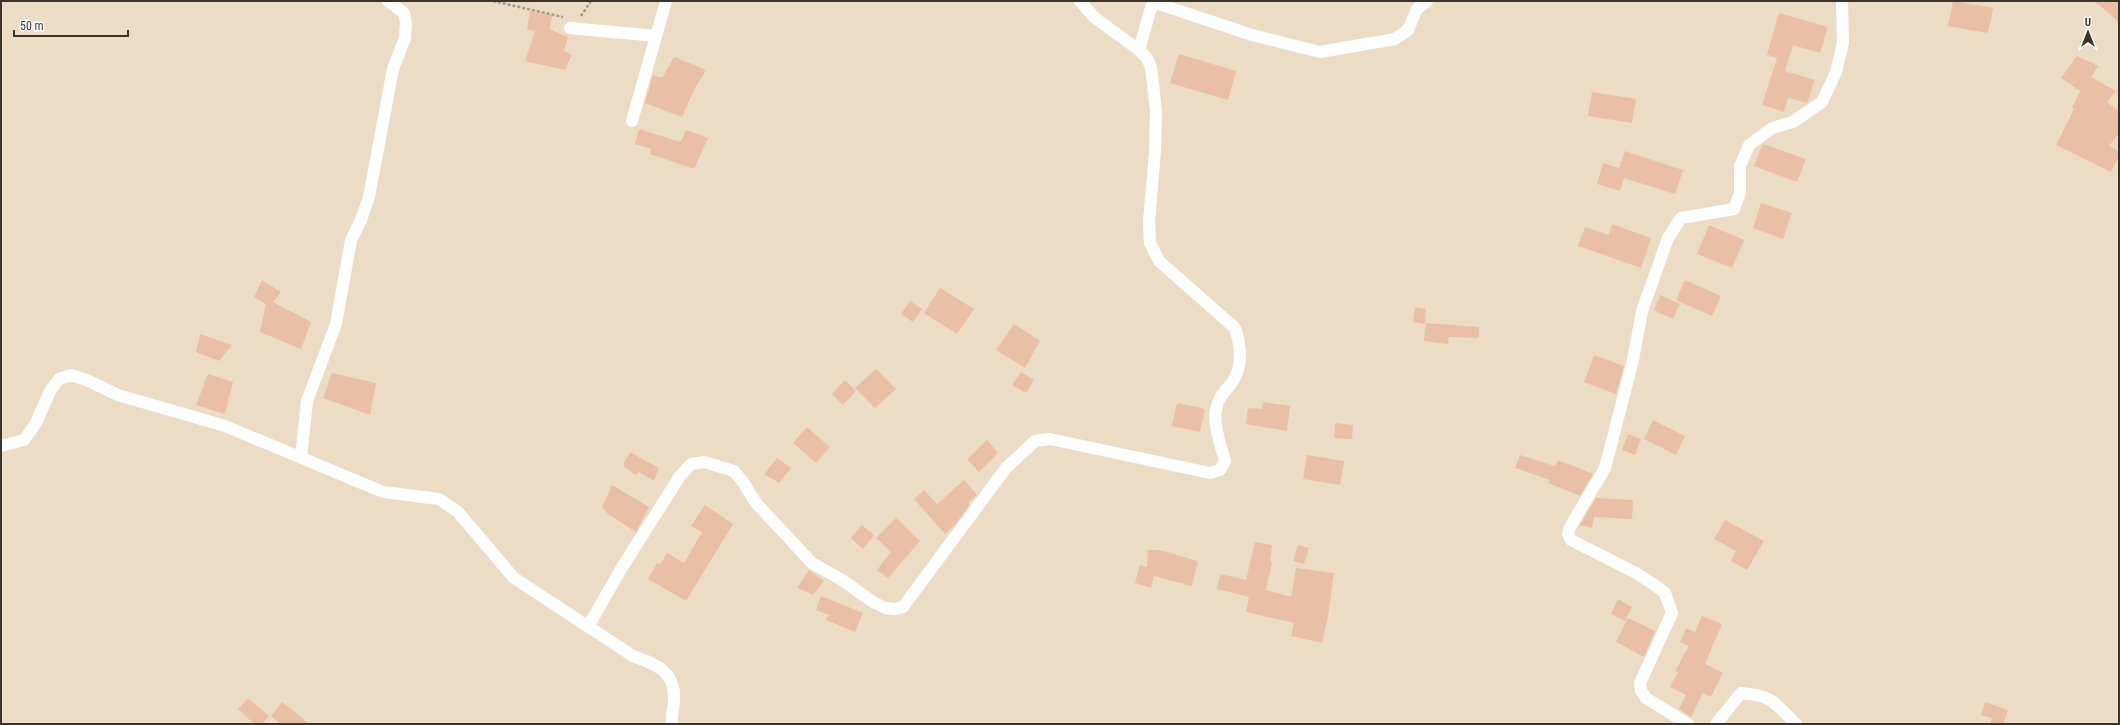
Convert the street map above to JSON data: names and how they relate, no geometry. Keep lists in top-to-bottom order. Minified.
{"scale_bar":"50 m","north":"top"}
